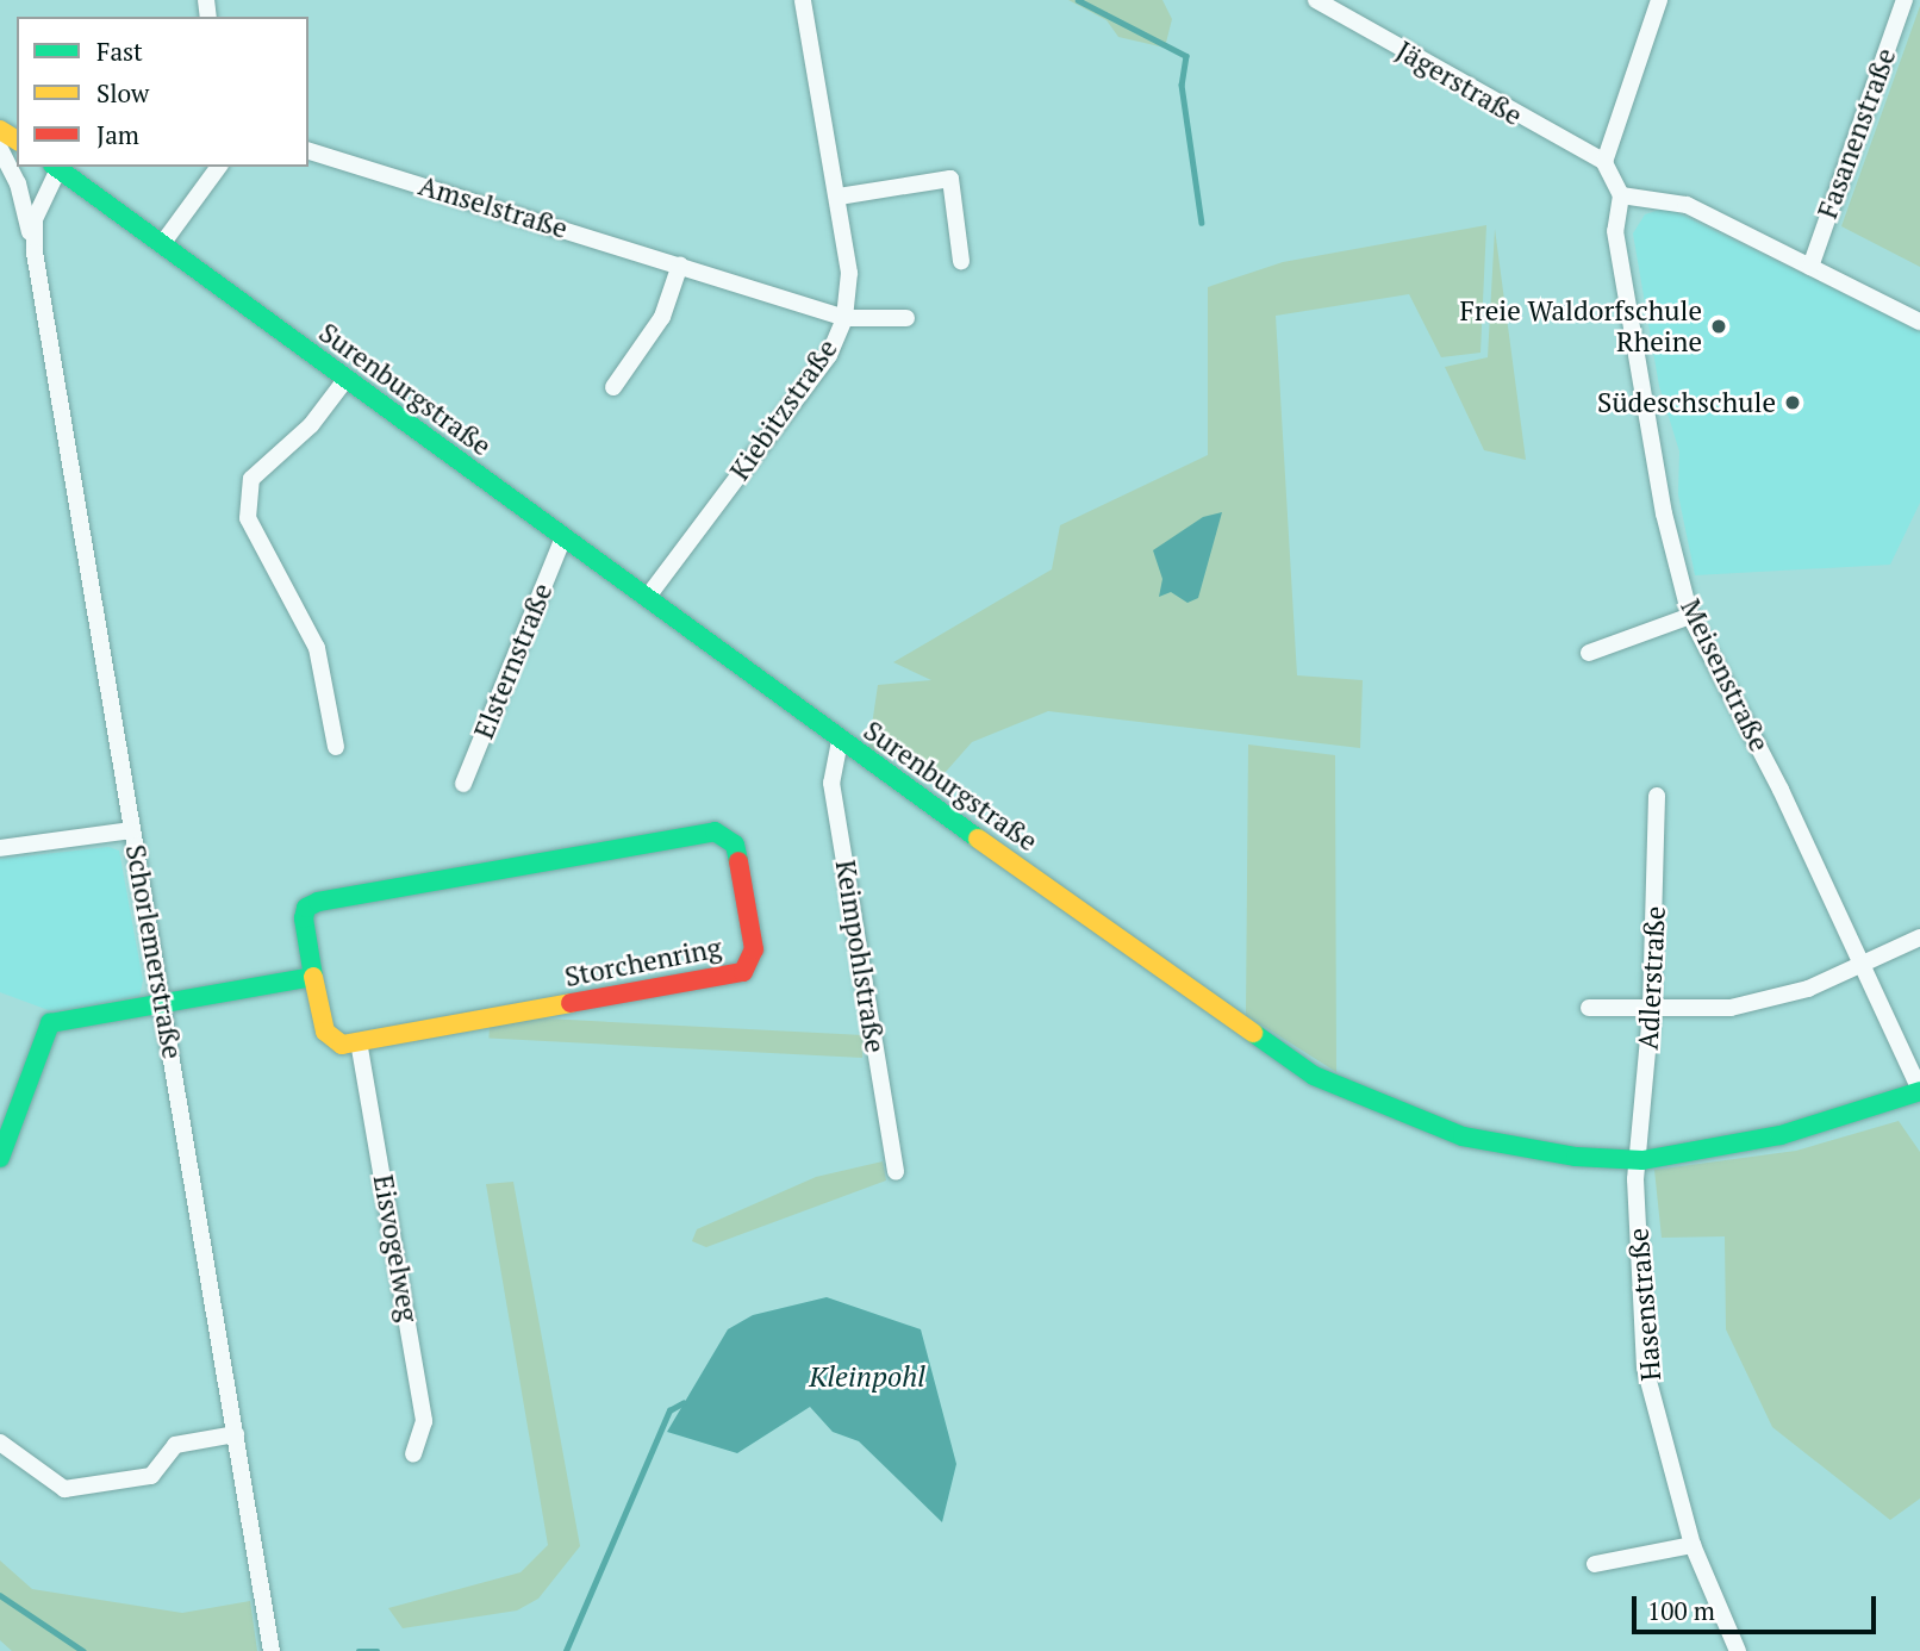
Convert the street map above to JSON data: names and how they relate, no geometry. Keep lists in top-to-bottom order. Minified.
{"streets":{"street":["Jägerstraße","Fasanenstraße","Amselstraße","Surenburgstraße","Kiebitzstraße","Elsternstraße","Meisenstraße","Schorlemerstraße","Keimpohlstraße","Storchenring","Adlerstraße","Eisvogelweg","Hasenstraße"]},"crossings":[["Amselstraße","Kiebitzstraße"],["Surenburgstraße","Kiebitzstraße"],["Surenburgstraße","Elsternstraße"],["Surenburgstraße","Meisenstraße"],["Surenburgstraße","Schorlemerstraße"],["Surenburgstraße","Keimpohlstraße"],["Surenburgstraße","Adlerstraße"],["Surenburgstraße","Hasenstraße"],["Storchenring","Eisvogelweg"],["Adlerstraße","Hasenstraße"]],"water":["Kleinpohl"],"places":["Freie Waldorfschule Rheine","Südeschschule"],"legend":["Fast","Slow","Jam"],"scale_bar":"100 m"}
